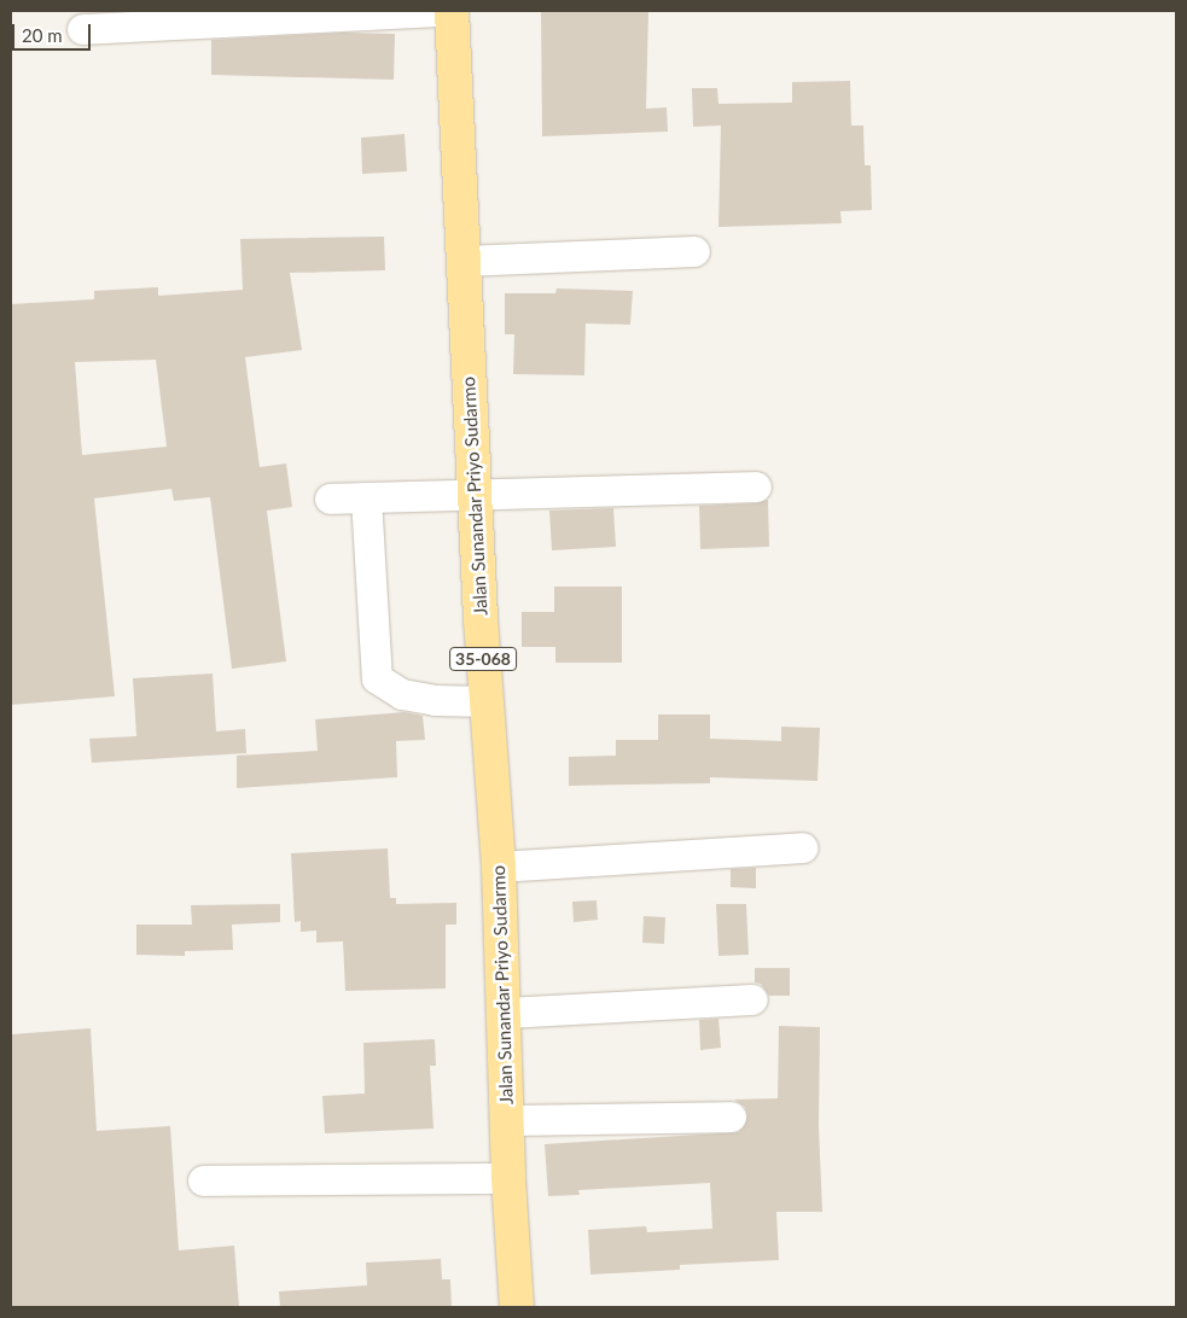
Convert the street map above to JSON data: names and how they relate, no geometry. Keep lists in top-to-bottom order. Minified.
{"streets":{"main road":["Jalan Sunandar Priyo Sudarmo","35-068"]},"scale_bar":"20 m"}
